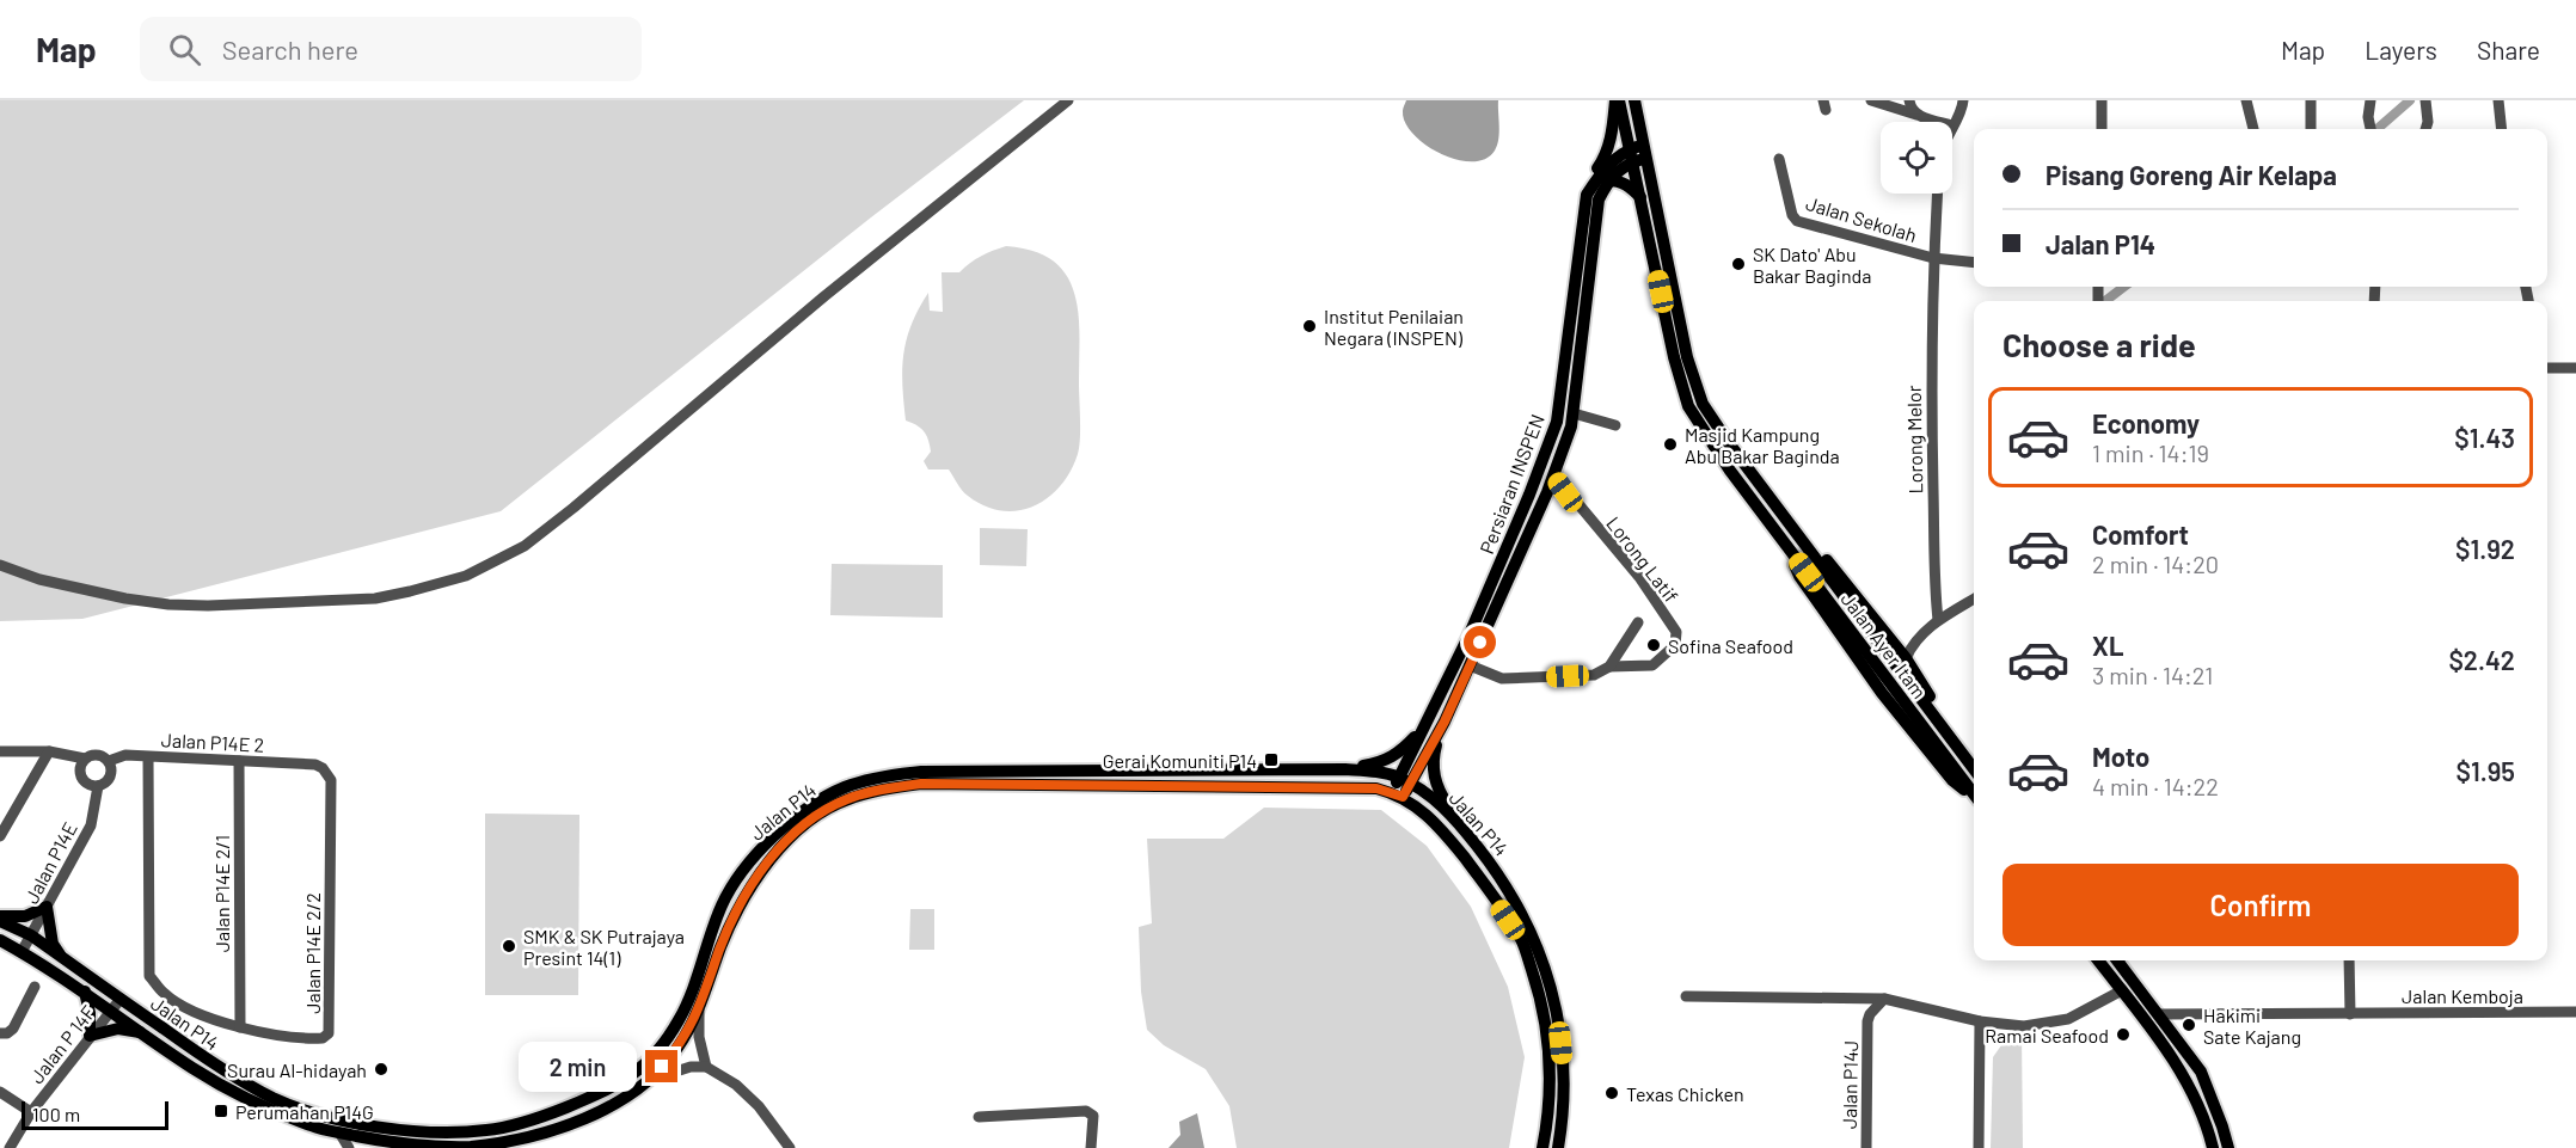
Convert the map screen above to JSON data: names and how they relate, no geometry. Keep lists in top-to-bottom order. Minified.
{"streets":{"main road":["Persiaran INSPEN","Jalan Ayer Itam","Jalan P14"],"street":["Jalan Sekolah","Lorong Melor","Lorong Latif","Jalan P14E 2","Jalan P14E","Jalan P14E 2/1","Jalan P14E 2/2","Jalan Kemboja","Jalan P 14F","Jalan P14J"]},"crossings":[["Jalan Sekolah","Lorong Melor"],["Persiaran INSPEN","Lorong Latif"],["Persiaran INSPEN","Jalan Ayer Itam"],["Jalan P14E 2","Jalan P14E"],["Jalan P14E 2","Jalan P14E 2/1"],["Jalan P14E 2","Jalan P14E 2/2"],["Jalan P14","Jalan P14E"],["Jalan P14","Jalan P 14F"],["Jalan P14E 2/1","Jalan P14E 2/2"]],"places":{"other":["SK Dato' Abu Bakar Baginda","Institut Penilaian Negara (INSPEN)","Masjid Kampung Abu Bakar Baginda","Sofina Seafood","SMK & SK Putrajaya Presint 14(1)","Hakimi Sate Kajang","Ramai Seafood","Surau Al-hidayah","Texas Chicken"],"transit":["Gerai Komuniti P14","Perumahan P14G"]},"scale_bar":"100 m","page":{"header":"Map","search":"Search here","nav":["Map","Layers","Share"],"banner":["Pisang Goreng Air Kelapa","Jalan P14"],"heading":"Choose a ride","list":[{"name":"Economy","note":"1 min · 14:19","value":"$1.43"},{"name":"Comfort","note":"2 min · 14:20","value":"$1.92"},{"name":"XL","note":"3 min · 14:21","value":"$2.42"},{"name":"Moto","note":"4 min · 14:22","value":"$1.95"}],"buttons":"Confirm","bubble":"2 min","scale":"100 m"}}
